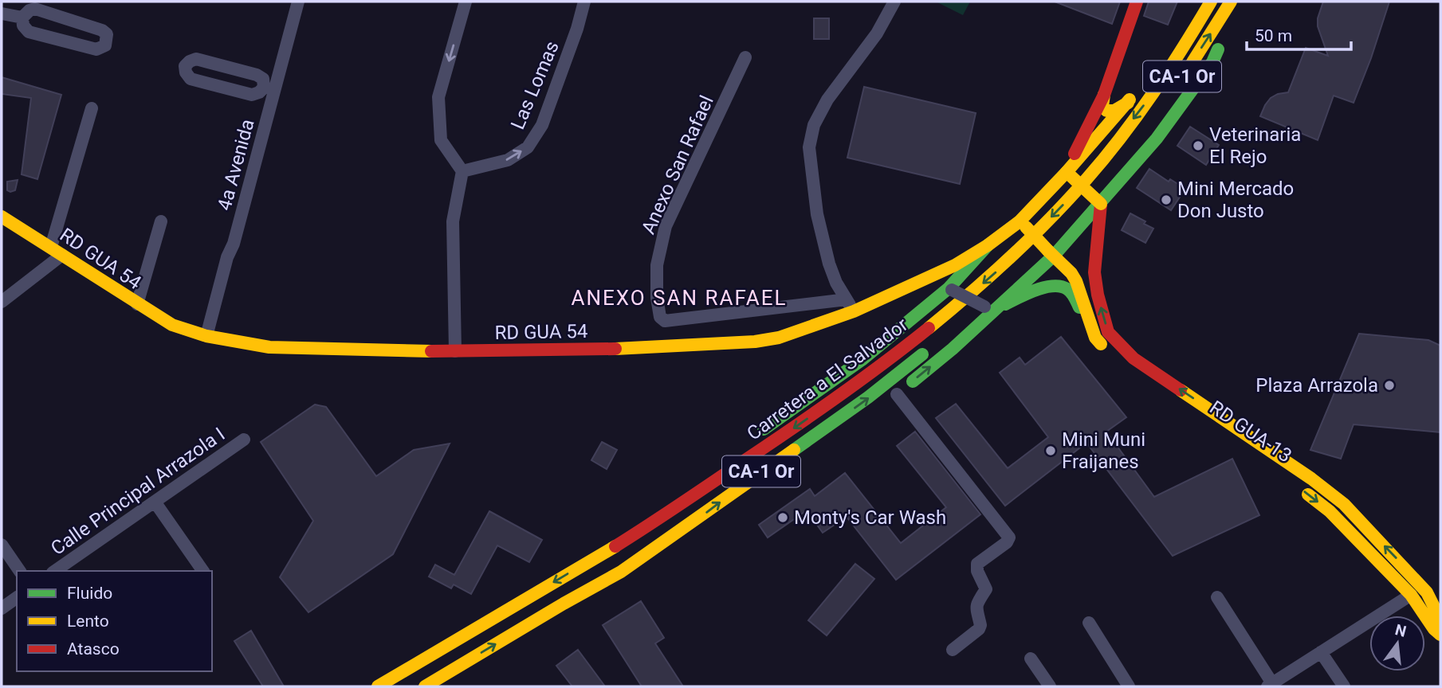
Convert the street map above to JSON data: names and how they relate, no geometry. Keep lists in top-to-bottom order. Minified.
{"streets":{"main road":["CA-1 Or","RD GUA 54","Carretera a El Salvador","RD GUA-13"],"street":["Las Lomas","4a Avenida","Anexo San Rafael","Calle Principal Arrazola I"]},"crossings":[["4a Avenida","RD GUA 54"]],"one_way":["Las Lomas"],"districts":["ANEXO SAN RAFAEL"],"places":["Veterinaria El Rejo","Mini Mercado Don Justo","Plaza Arrazola","Mini Muni Fraijanes","Monty's Car Wash"],"legend":["Fluido","Lento","Atasco"],"scale_bar":"50 m","north":"top"}
